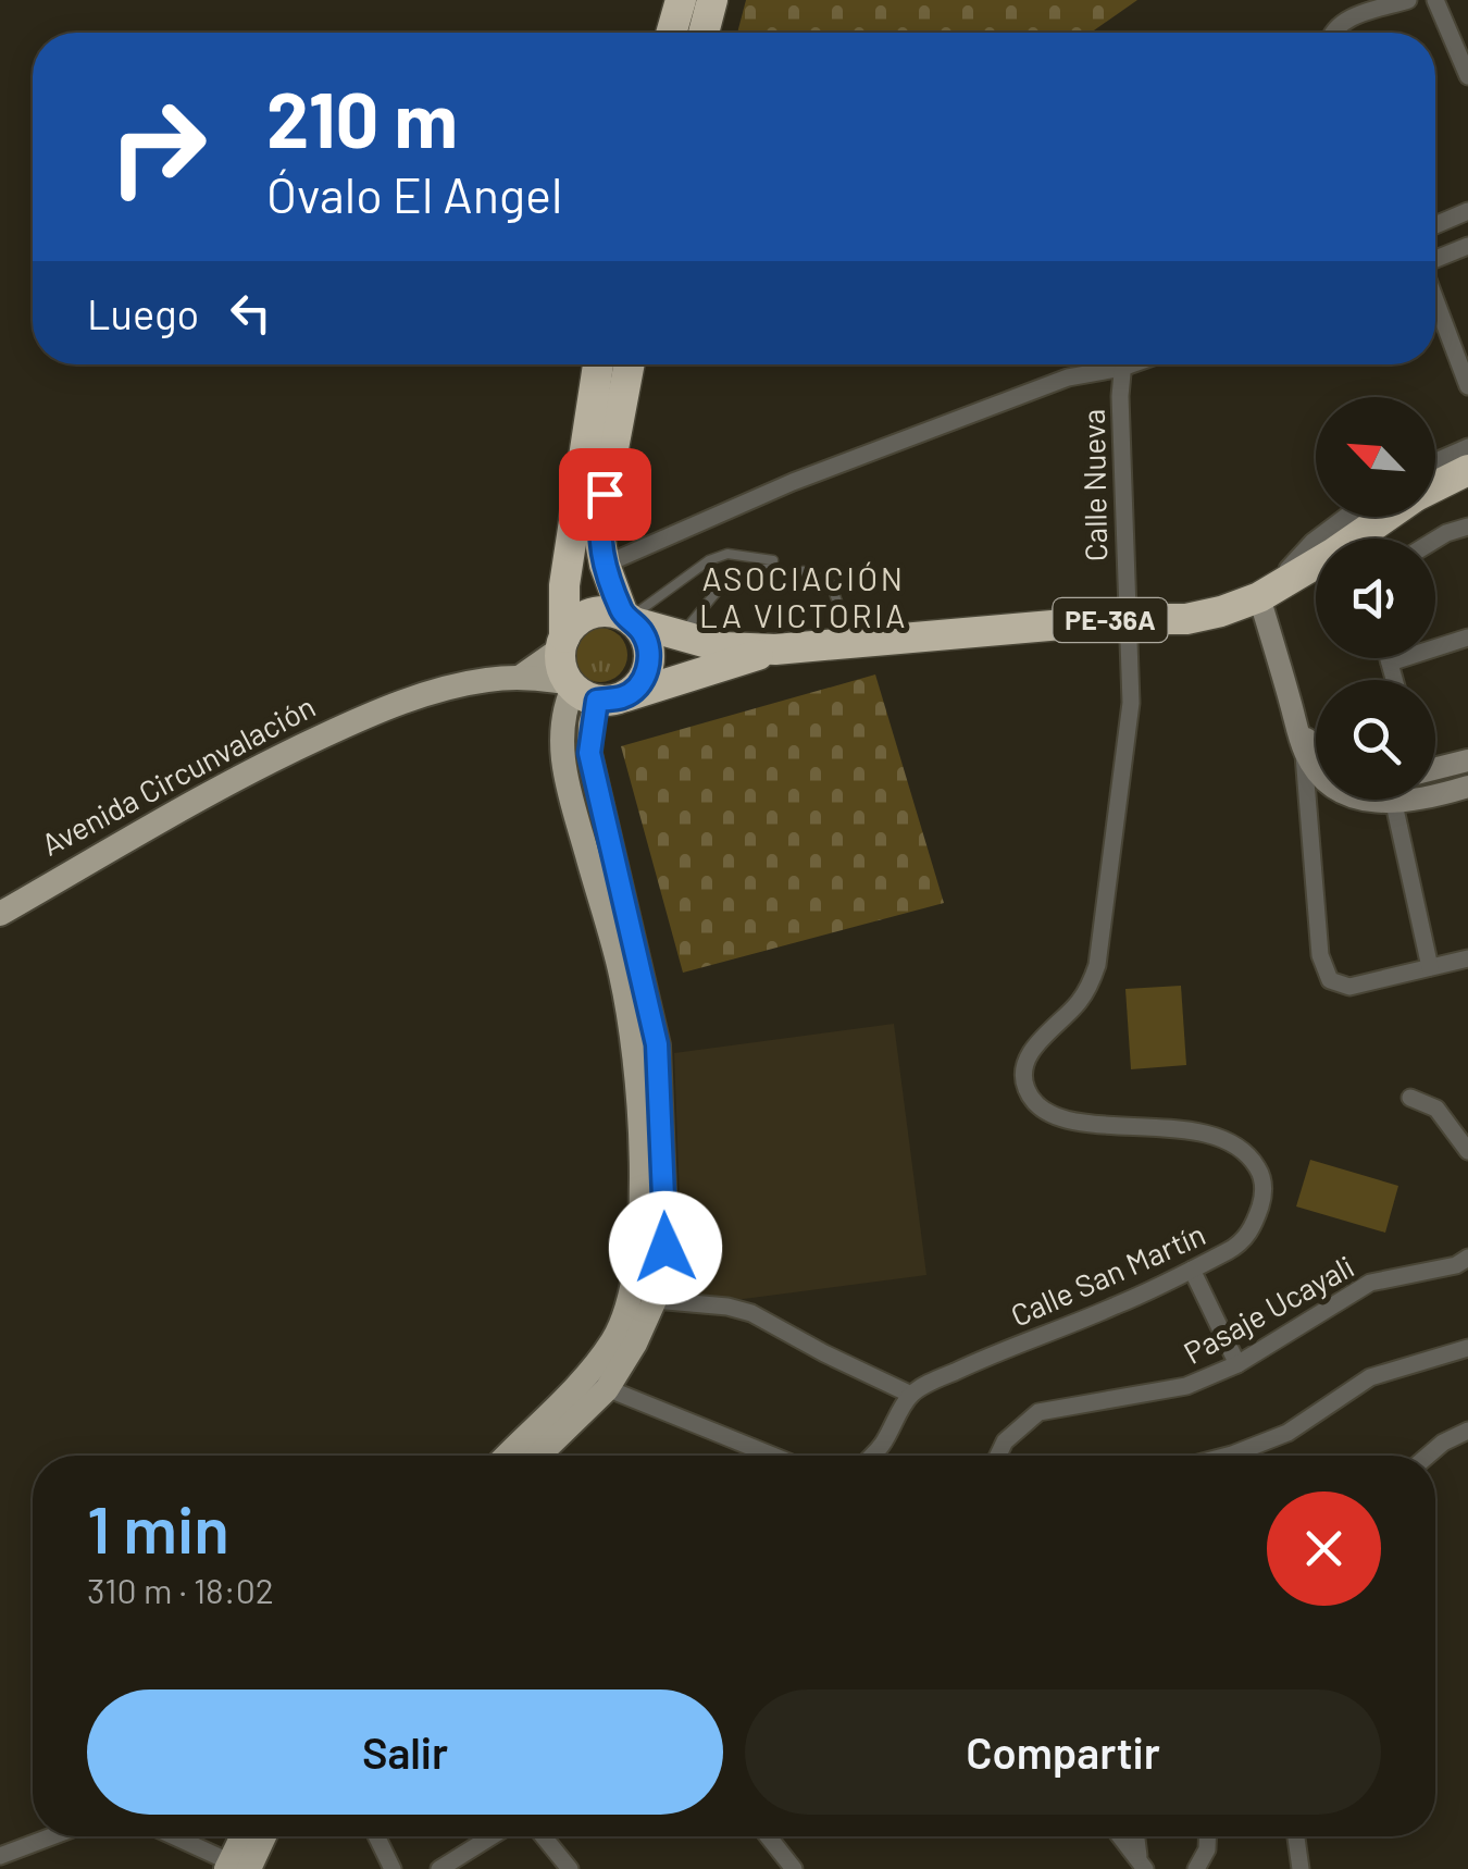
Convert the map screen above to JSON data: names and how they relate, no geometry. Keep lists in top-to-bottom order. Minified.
{"streets":{"highway":["PE-36A","Avenida Circunvalación"],"street":["Calle Nueva","Calle San Martín","Pasaje Ucayali"]},"crossings":[["Calle Nueva","Avenida Circunvalación"],["Calle Nueva","Calle San Martín"],["Avenida Circunvalación","Calle San Martín"]],"districts":["ASOCIACIÓN LA VICTORIA"],"north":"top left","page":{"turn":["210 m","Óvalo El Angel"],"then":"Luego","heading":["1 min","310 m · 18:02"],"buttons":["Salir","Compartir"]}}
